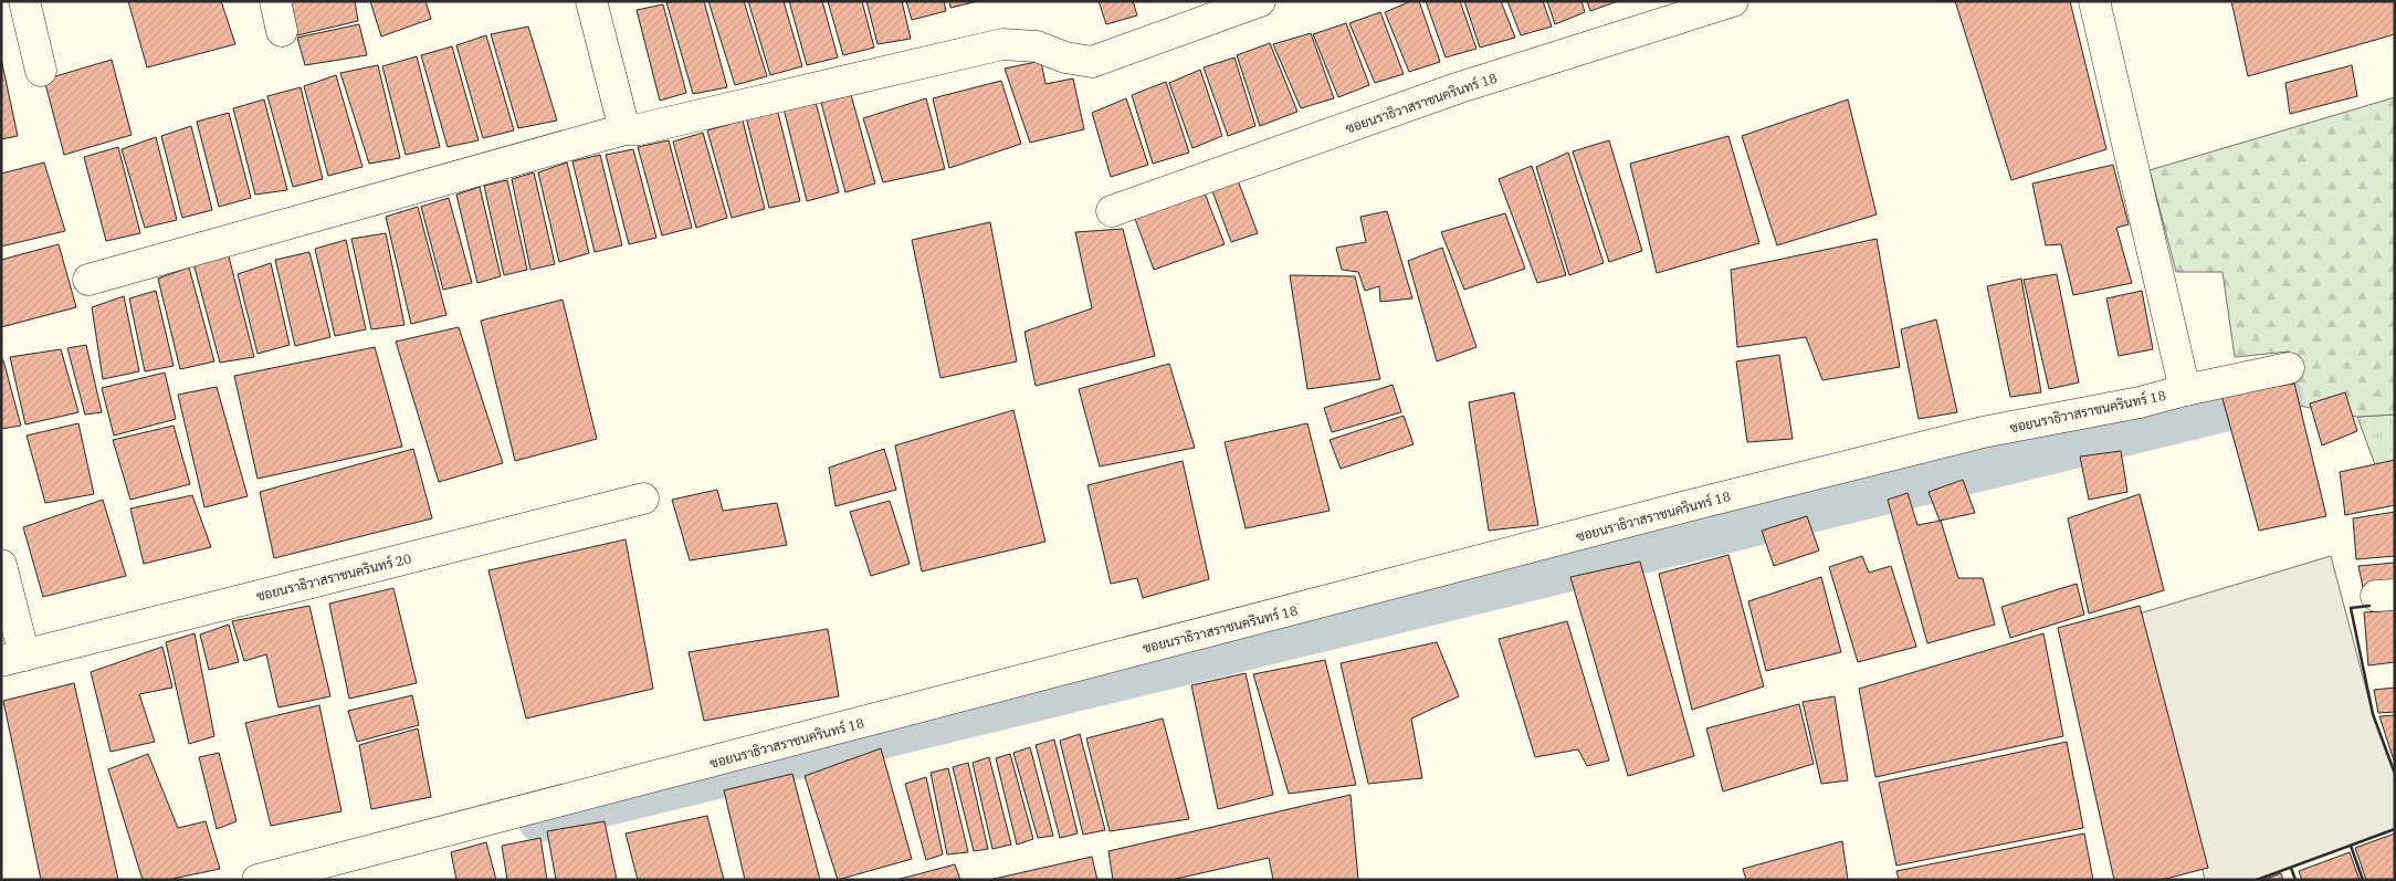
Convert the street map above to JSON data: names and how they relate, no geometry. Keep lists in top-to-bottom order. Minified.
{"streets":{"street":["ซอยนราธิวาสราชนครินทร์ 18","ซอยนราธิวาสราชนครินทร์ 20"]}}
